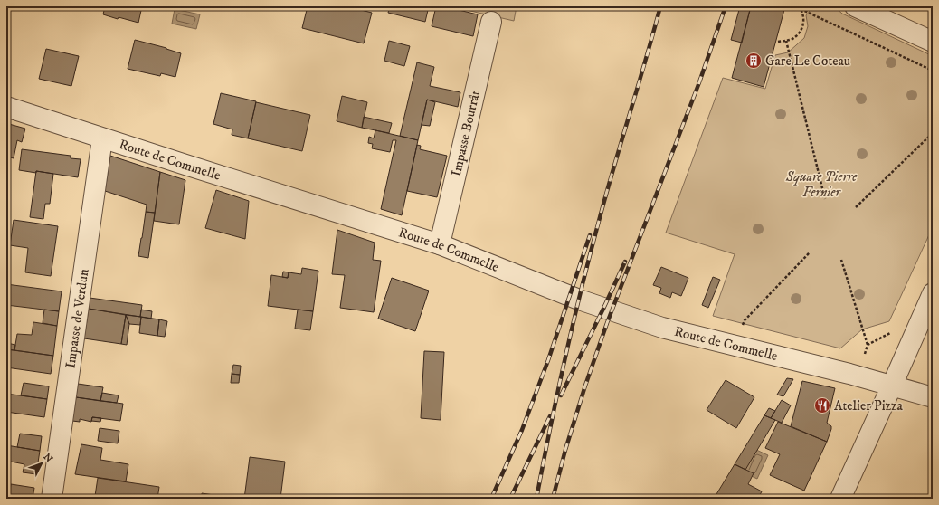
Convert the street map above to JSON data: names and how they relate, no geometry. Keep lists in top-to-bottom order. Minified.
{"streets":{"street":["Impasse Bourrât","Route de Commelle","Impasse de Verdun"]},"crossings":[["Impasse Bourrât","Route de Commelle"],["Route de Commelle","Impasse de Verdun"]],"parks":["Square Pierre Fernier"],"places":{"building":["Gare Le Coteau"],"restaurant":["Atelier Pizza"]},"north":"top right"}
